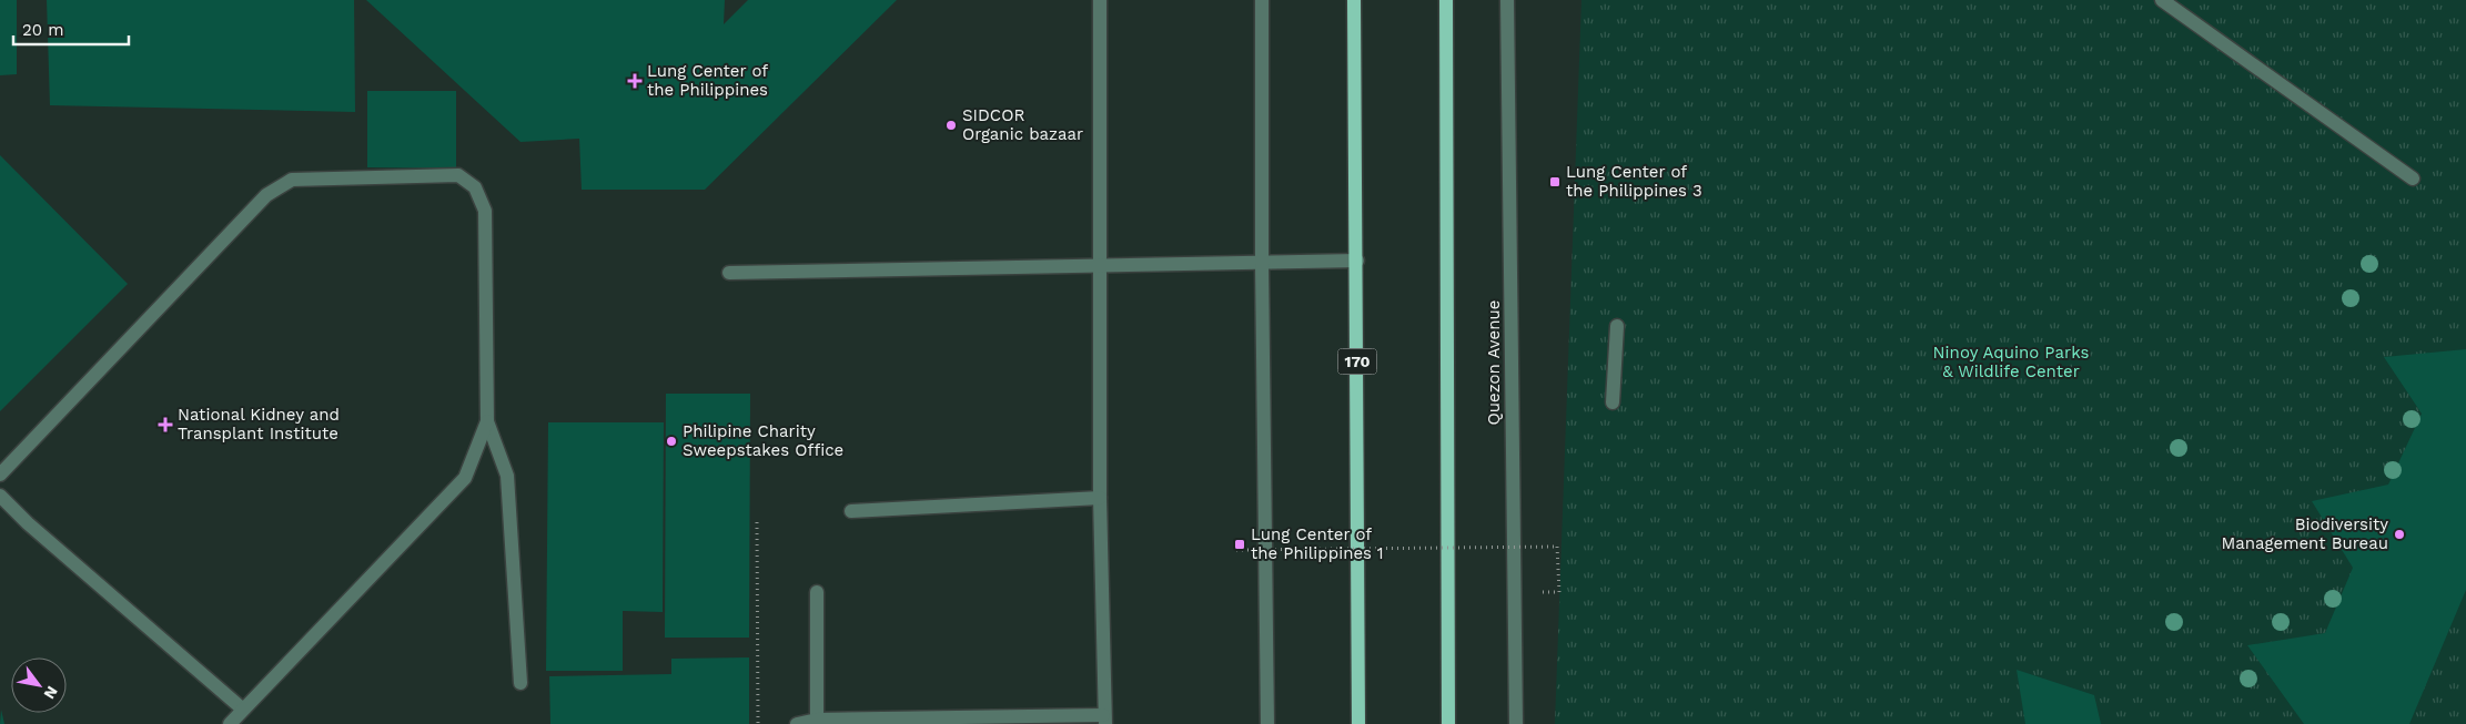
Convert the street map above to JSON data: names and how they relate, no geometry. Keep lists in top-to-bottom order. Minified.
{"streets":{"main road":["170"],"street":["Quezon Avenue"]},"parks":["Ninoy Aquino Parks & Wildlife Center"],"places":{"health":["Lung Center of the Philippines","National Kidney and Transplant Institute"],"other":["SIDCOR Organic bazaar","Philipine Charity Sweepstakes Office","Biodiversity Management Bureau"],"transit":["Lung Center of the Philippines 3","Lung Center of the Philippines 1"]},"scale_bar":"20 m","north":"bottom right"}
